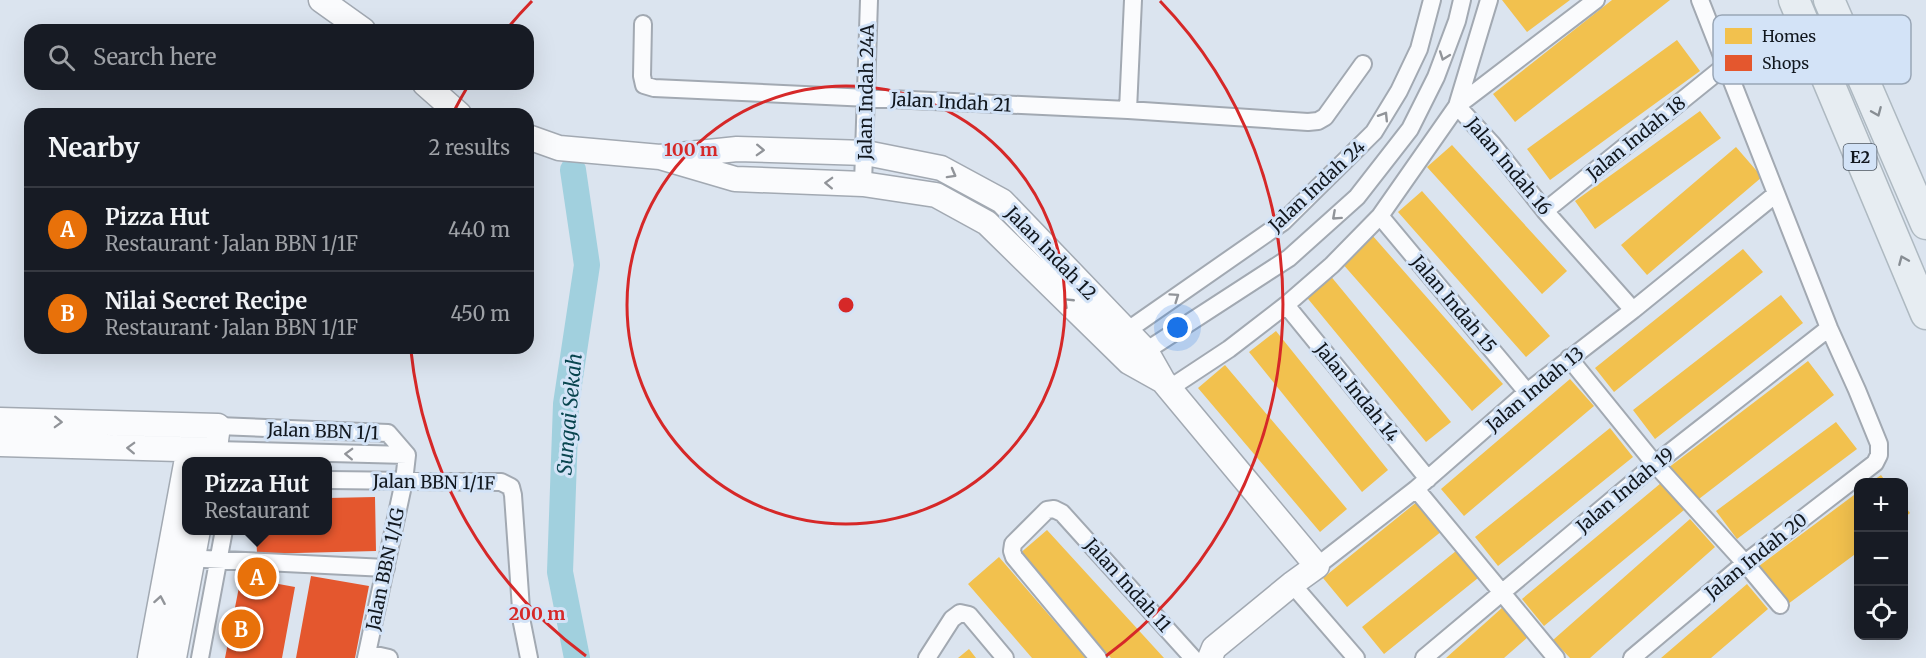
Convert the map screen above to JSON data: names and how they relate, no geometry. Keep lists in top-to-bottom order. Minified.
{"streets":{"highway":["E2"],"street":["Jalan Indah 24A","Jalan Indah 21","Jalan Indah 18","Jalan Indah 16","Jalan Indah 24","Jalan Indah 12","Jalan Indah 15","Jalan Indah 13","Jalan Indah 14","Jalan BBN 1/1","Jalan BBN 1/1F","Jalan Indah 19","Jalan Indah 20","Jalan BBN 1/1G","Jalan Indah 11"]},"crossings":[["Jalan Indah 24A","Jalan Indah 21"],["Jalan Indah 24A","Jalan Indah 12"],["Jalan Indah 18","Jalan Indah 16"],["Jalan Indah 16","Jalan Indah 13"],["Jalan Indah 24","Jalan Indah 12"],["Jalan Indah 12","Jalan Indah 13"],["Jalan Indah 15","Jalan Indah 13"],["Jalan Indah 13","Jalan Indah 14"],["Jalan Indah 14","Jalan Indah 19"],["Jalan BBN 1/1","Jalan BBN 1/1G"],["Jalan BBN 1/1F","Jalan BBN 1/1G"],["Jalan Indah 19","Jalan Indah 20"]],"water":["Sungai Sekah"],"legend":["Homes","Shops"],"page":{"search":"Search here","heading":["Nearby","2 results"],"list":[{"mark":"A","name":"Pizza Hut","note":"Restaurant · Jalan BBN 1/1F","value":"440 m"},{"mark":"B","name":"Nilai Secret Recipe","note":"Restaurant · Jalan BBN 1/1F","value":"450 m"}],"popup":["Pizza Hut","Restaurant"],"map_buttons":["+","−"],"pins":["A","B"]},"rings":["100 m","200 m"]}
